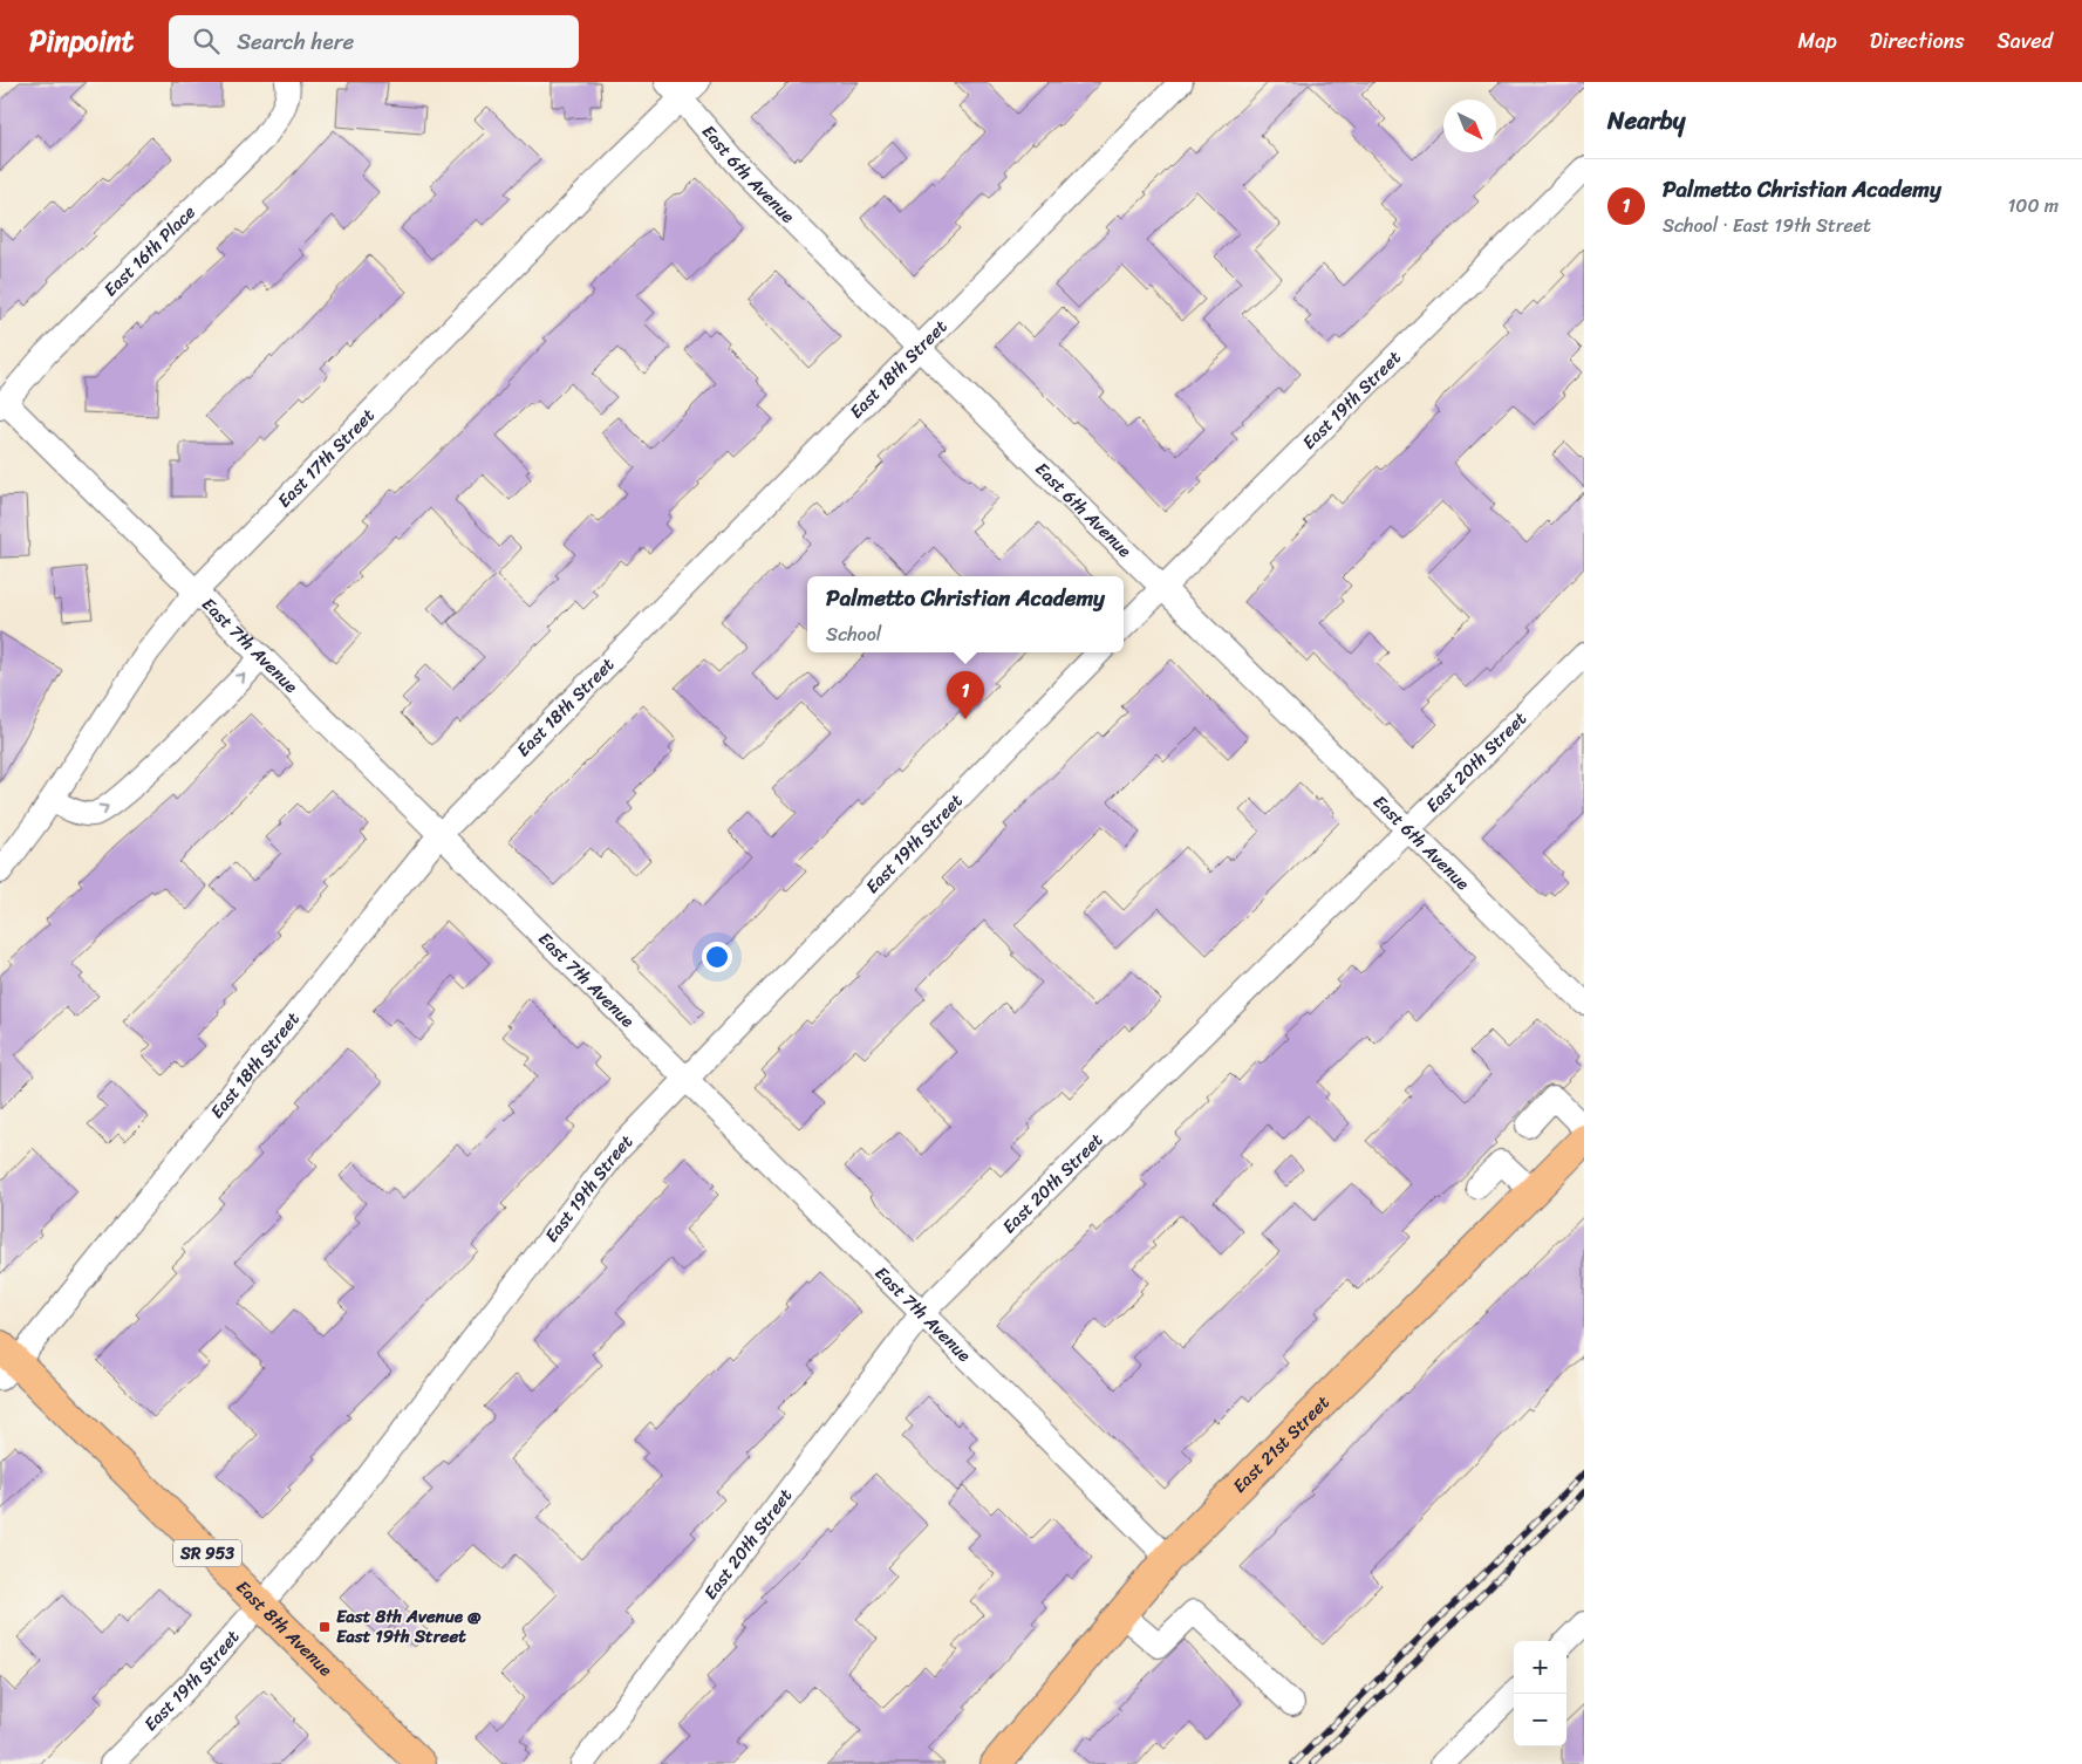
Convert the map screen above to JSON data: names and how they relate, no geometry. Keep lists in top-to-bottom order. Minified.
{"streets":{"main road":["East 21st Street","SR 953","East 8th Avenue"],"street":["East 6th Avenue","East 16th Place","East 18th Street","East 19th Street","East 17th Street","East 7th Avenue","East 20th Street"]},"crossings":[["East 6th Avenue","East 18th Street"],["East 6th Avenue","East 19th Street"],["East 6th Avenue","East 17th Street"],["East 6th Avenue","East 20th Street"],["East 16th Place","East 7th Avenue"],["East 18th Street","East 7th Avenue"],["East 18th Street","East 8th Avenue"],["East 19th Street","East 7th Avenue"],["East 19th Street","East 8th Avenue"],["East 17th Street","East 7th Avenue"],["East 7th Avenue","East 20th Street"],["East 7th Avenue","East 21st Street"]],"places":{"transit":["East 8th Avenue @ East 19th Street"]},"north":"bottom right","page":{"header":"Pinpoint","search":"Search here","nav":["Map","Directions","Saved"],"heading":"Nearby","list":[{"mark":"1","name":"Palmetto Christian Academy","note":"School · East 19th Street","value":"100 m"}],"popup":["Palmetto Christian Academy","School"],"pins":"1","map_buttons":["+","−"]}}
